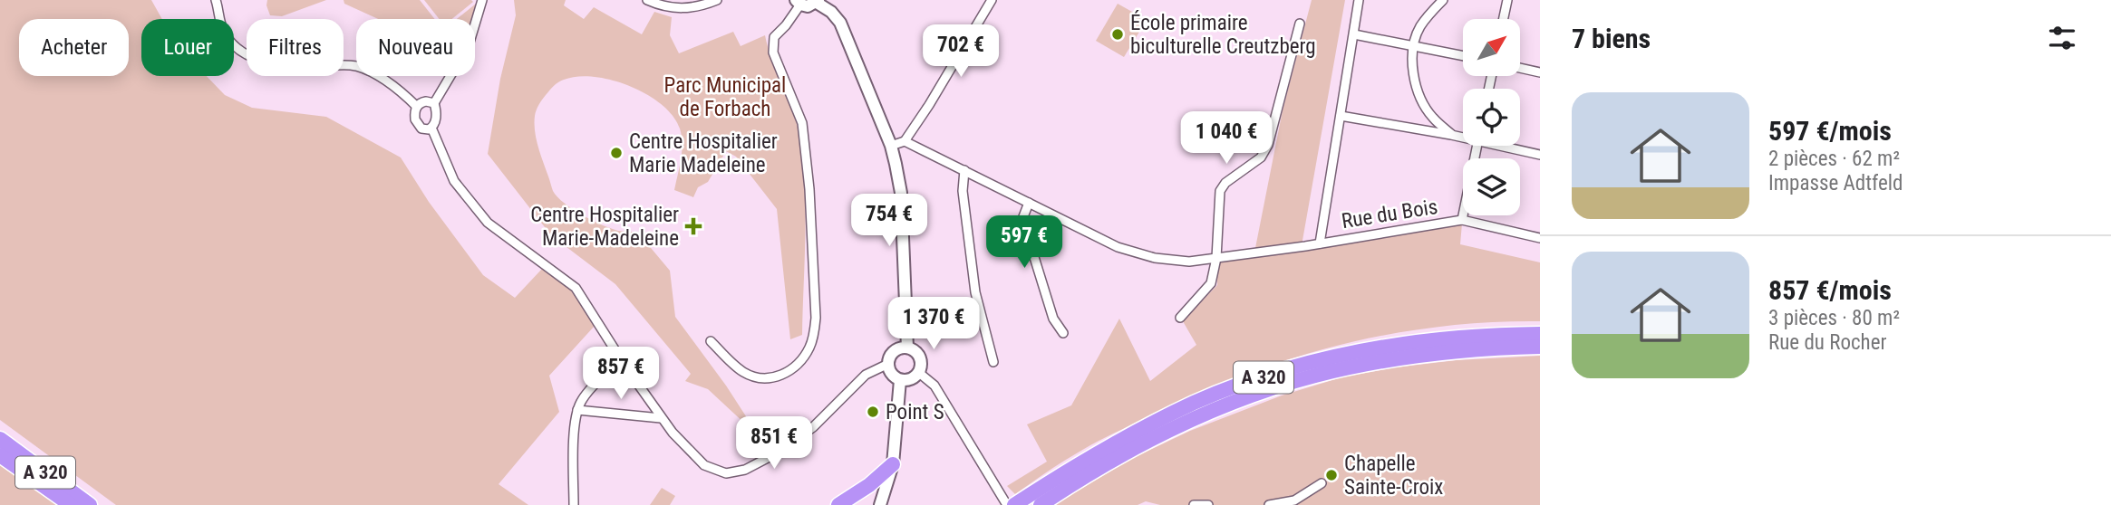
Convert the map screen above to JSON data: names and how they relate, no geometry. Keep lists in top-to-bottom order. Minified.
{"streets":{"highway":["A 320"],"street":["Rue du Bois"]},"parks":["Parc Municipal de Forbach"],"places":{"other":["École primaire biculturelle Creutzberg","Centre Hospitalier Marie Madeleine","Point S","Chapelle Sainte-Croix"],"health":["Centre Hospitalier Marie-Madeleine"]},"north":"top right","page":{"heading":"7 biens","chip":["Acheter","Louer","Filtres","Nouveau"],"price":["702 €","1 040 €","754 €","597 €","1 370 €","857 €","851 €"],"list":[{"name":"597 €/mois","note":"2 pièces · 62 m² · Impasse Adtfeld"},{"name":"857 €/mois","note":"3 pièces · 80 m² · Rue du Rocher"}]}}
